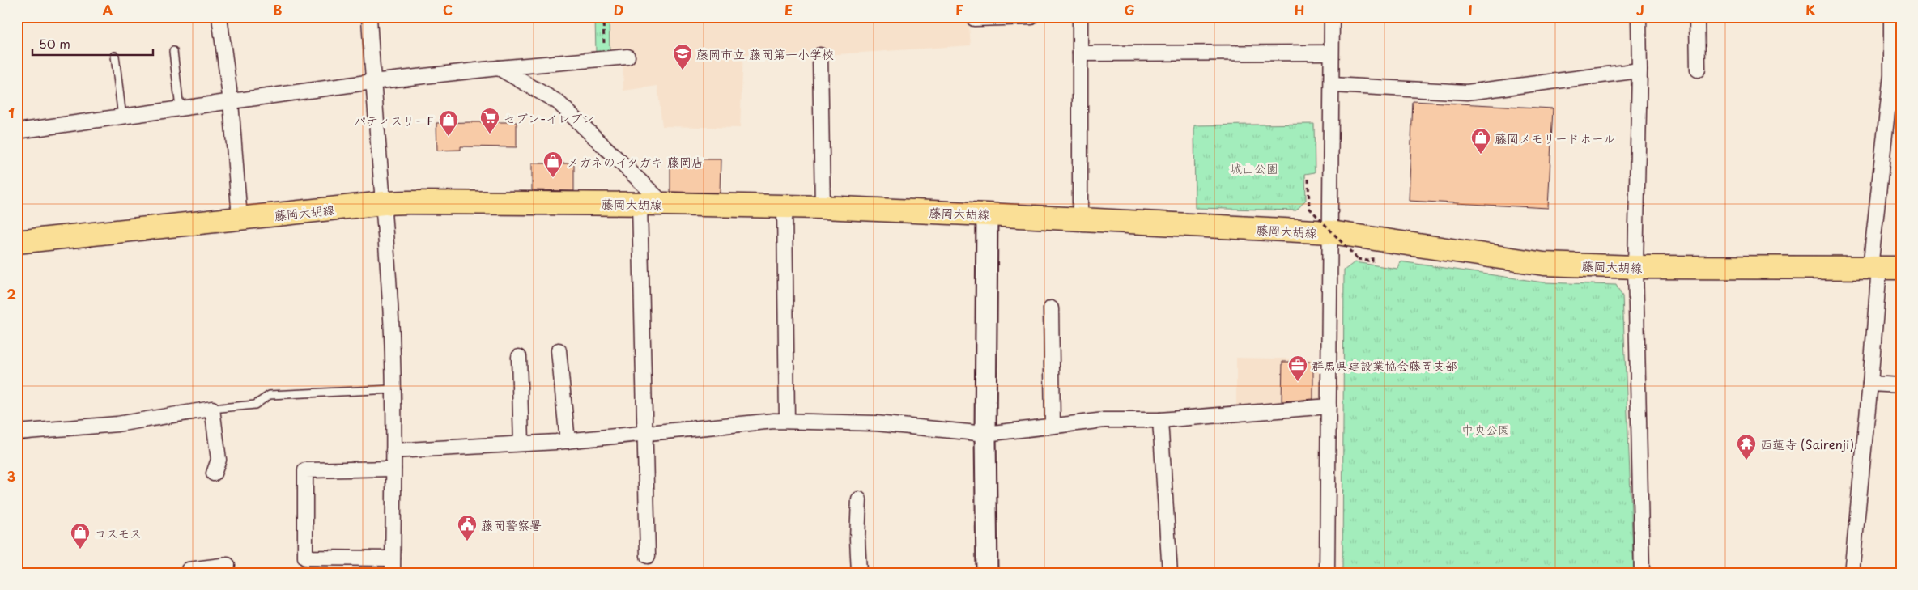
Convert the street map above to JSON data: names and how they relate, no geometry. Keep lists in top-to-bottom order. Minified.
{"streets":{"main road":["藤岡大胡線"]},"parks":["城山公園","中央公園"],"places":{"school or university":["藤岡市立 藤岡第一小学校"],"supermarket":["セブン-イレブン"],"shop":["パティスリーF","藤岡メモリードホール","メガネのイタガキ 藤岡店","コスモス"],"office":["群馬県建設業協会藤岡支部"],"temple":["西蓮寺 (Sairenji)"],"public building":["藤岡警察署"]},"scale_bar":"50 m","grid":{"columns":["A","B","C","D","E","F","G","H","I","J","K"],"rows":["1","2","3"]}}
